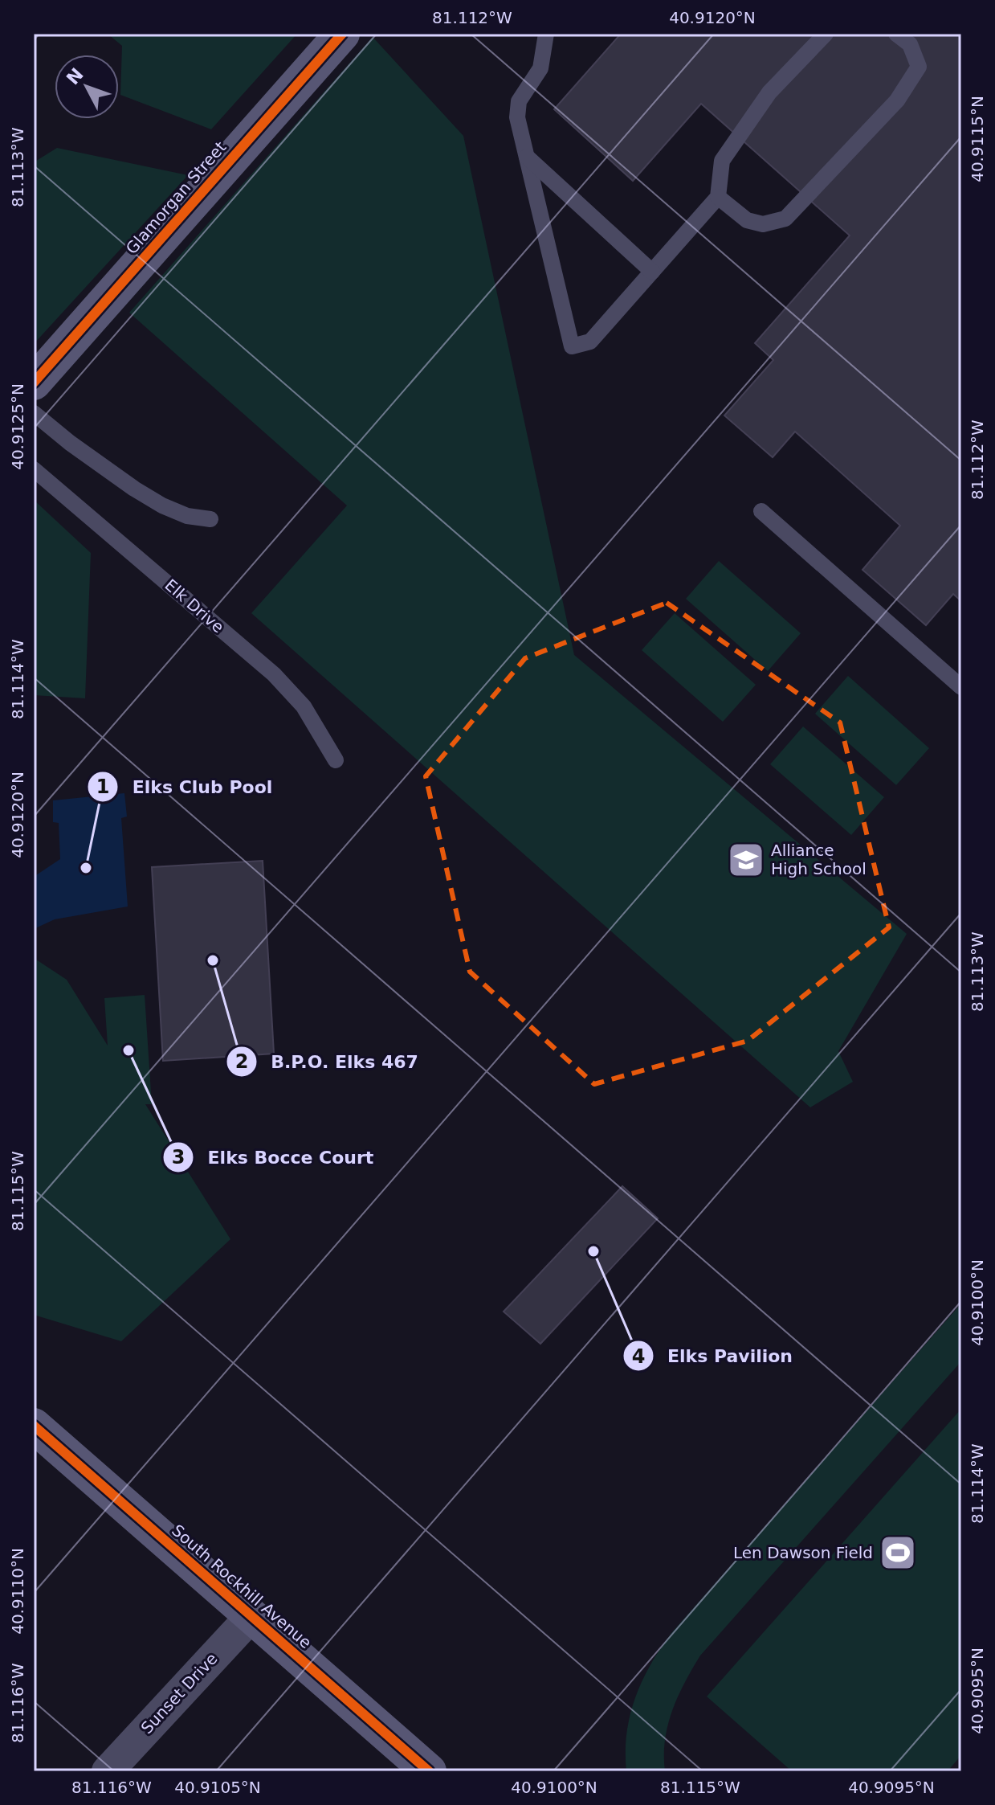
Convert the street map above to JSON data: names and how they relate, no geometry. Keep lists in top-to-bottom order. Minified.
{"streets":{"street":["Glamorgan Street","South Rockhill Avenue","Sunset Drive"],"lane":["Elk Drive"]},"crossings":[["South Rockhill Avenue","Sunset Drive"]],"places":{"school or university":["Alliance High School"],"other":["Elks Club Pool","B.P.O. Elks 467","Elks Bocce Court","Elks Pavilion"],"sports":["Len Dawson Field"]},"north":"top left","coordinates":["81.112°W","40.9120°N","40.9115°N","81.113°W","40.9125°N","81.114°W","81.115°W","40.9100°N","40.9110°N","40.9095°N","81.116°W","40.9105°N"]}
